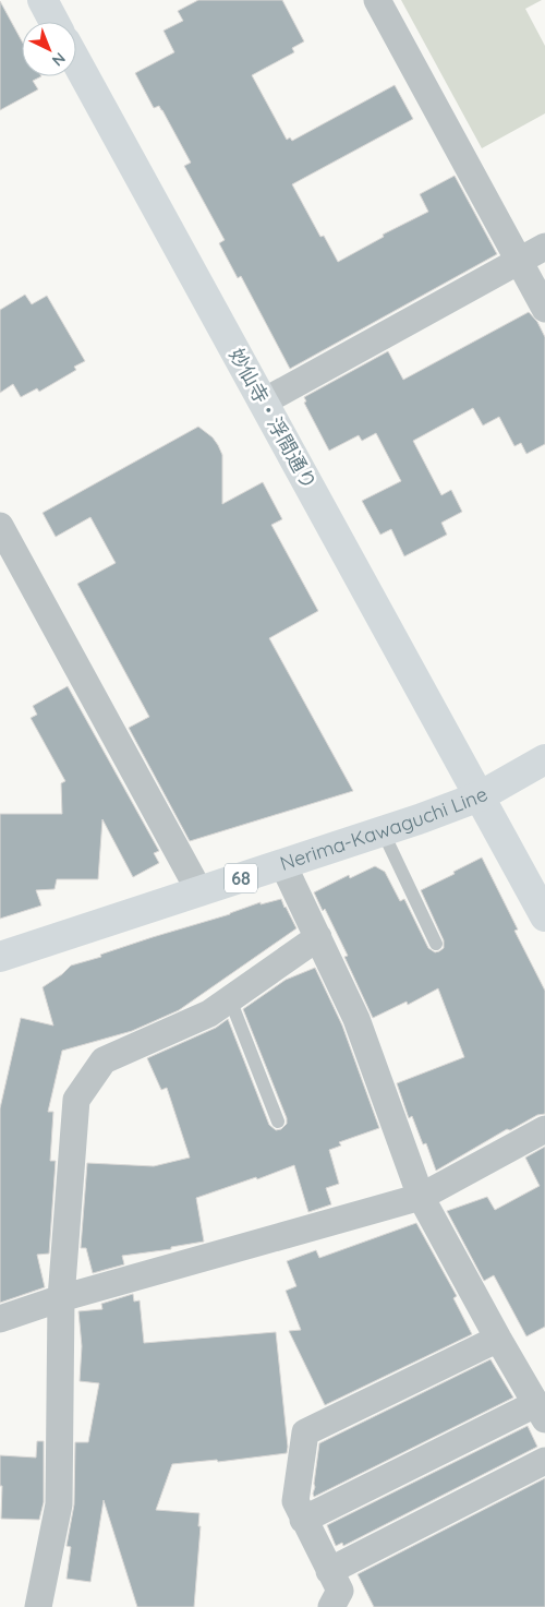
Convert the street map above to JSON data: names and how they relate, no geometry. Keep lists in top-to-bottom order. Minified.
{"streets":{"street":["妙仙寺・浮間通り","Nerima-Kawaguchi Line","68"]},"crossings":[["妙仙寺・浮間通り","Nerima-Kawaguchi Line"]],"north":"bottom right"}
